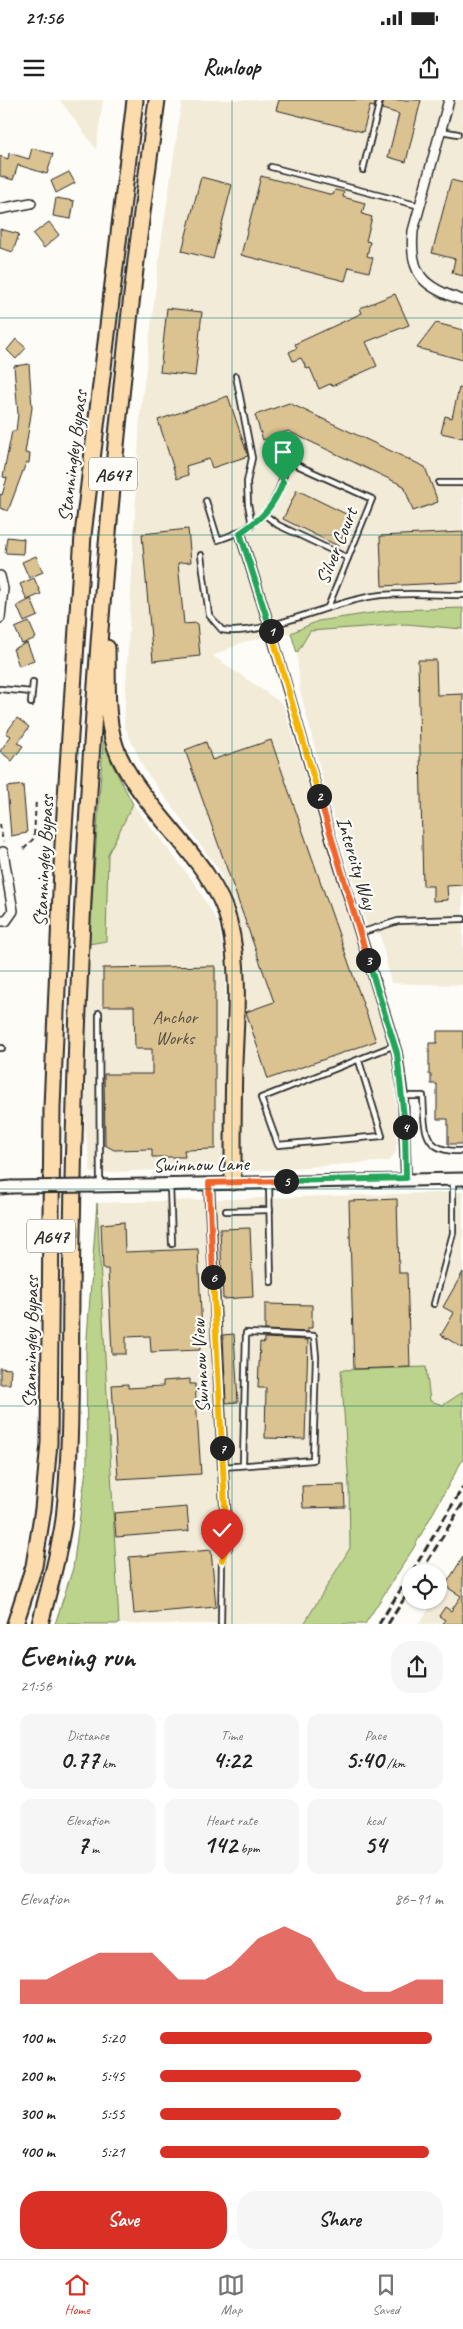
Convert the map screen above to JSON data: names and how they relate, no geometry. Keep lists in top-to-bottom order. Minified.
{"streets":{"highway":["Stanningley Bypass","A647"],"street":["Intercity Way","Swinnow Lane","Swinnow View"],"lane":["Silver Court"]},"crossings":[["Silver Court","Intercity Way"],["Intercity Way","Swinnow Lane"],["Swinnow Lane","Swinnow View"]],"house_numbers":["Anchor Works"],"page":{"status":"21:56","header":"Runloop","pins":["1","2","3","4","5","6","7"],"heading":["Evening run","21:56"],"stats":[["Distance","0.77 km"],["Time","4:22"],["Pace","5:40 /km"],["Elevation","7 m"],["Heart rate","142 bpm"],["kcal","54"]],"chart":["Elevation","86–91 m"],"list":[{"name":"100 m","note":"5:20"},{"name":"200 m","note":"5:45"},{"name":"300 m","note":"5:55"},{"name":"400 m","note":"5:21"}],"buttons":["Save","Share"],"tabs":["Home","Map","Saved"]}}
